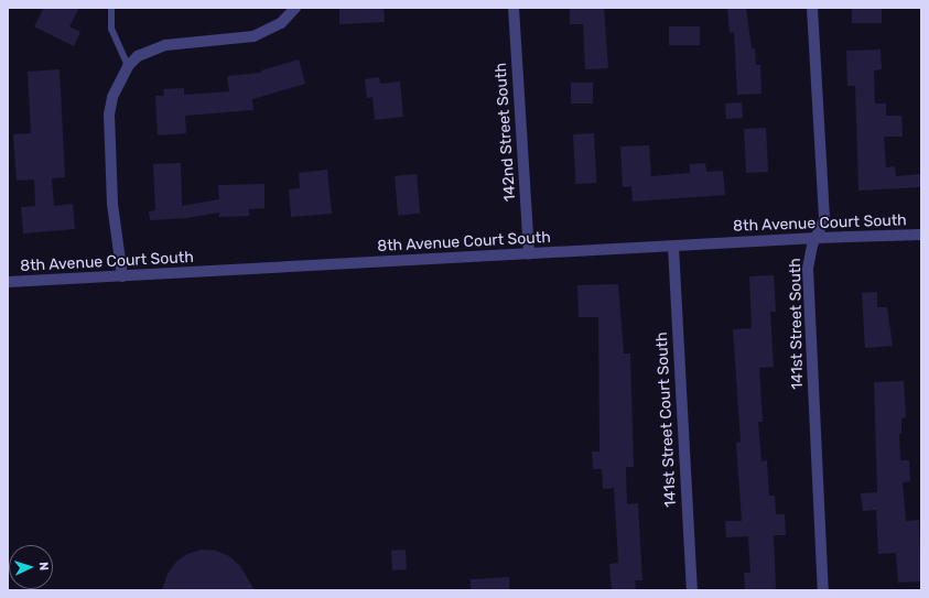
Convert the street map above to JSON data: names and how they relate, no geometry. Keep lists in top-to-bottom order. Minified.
{"streets":{"street":["142nd Street South","8th Avenue Court South","141st Street South","141st Street Court South"]},"crossings":[["142nd Street South","8th Avenue Court South"],["8th Avenue Court South","141st Street South"],["8th Avenue Court South","141st Street Court South"]],"north":"right"}
